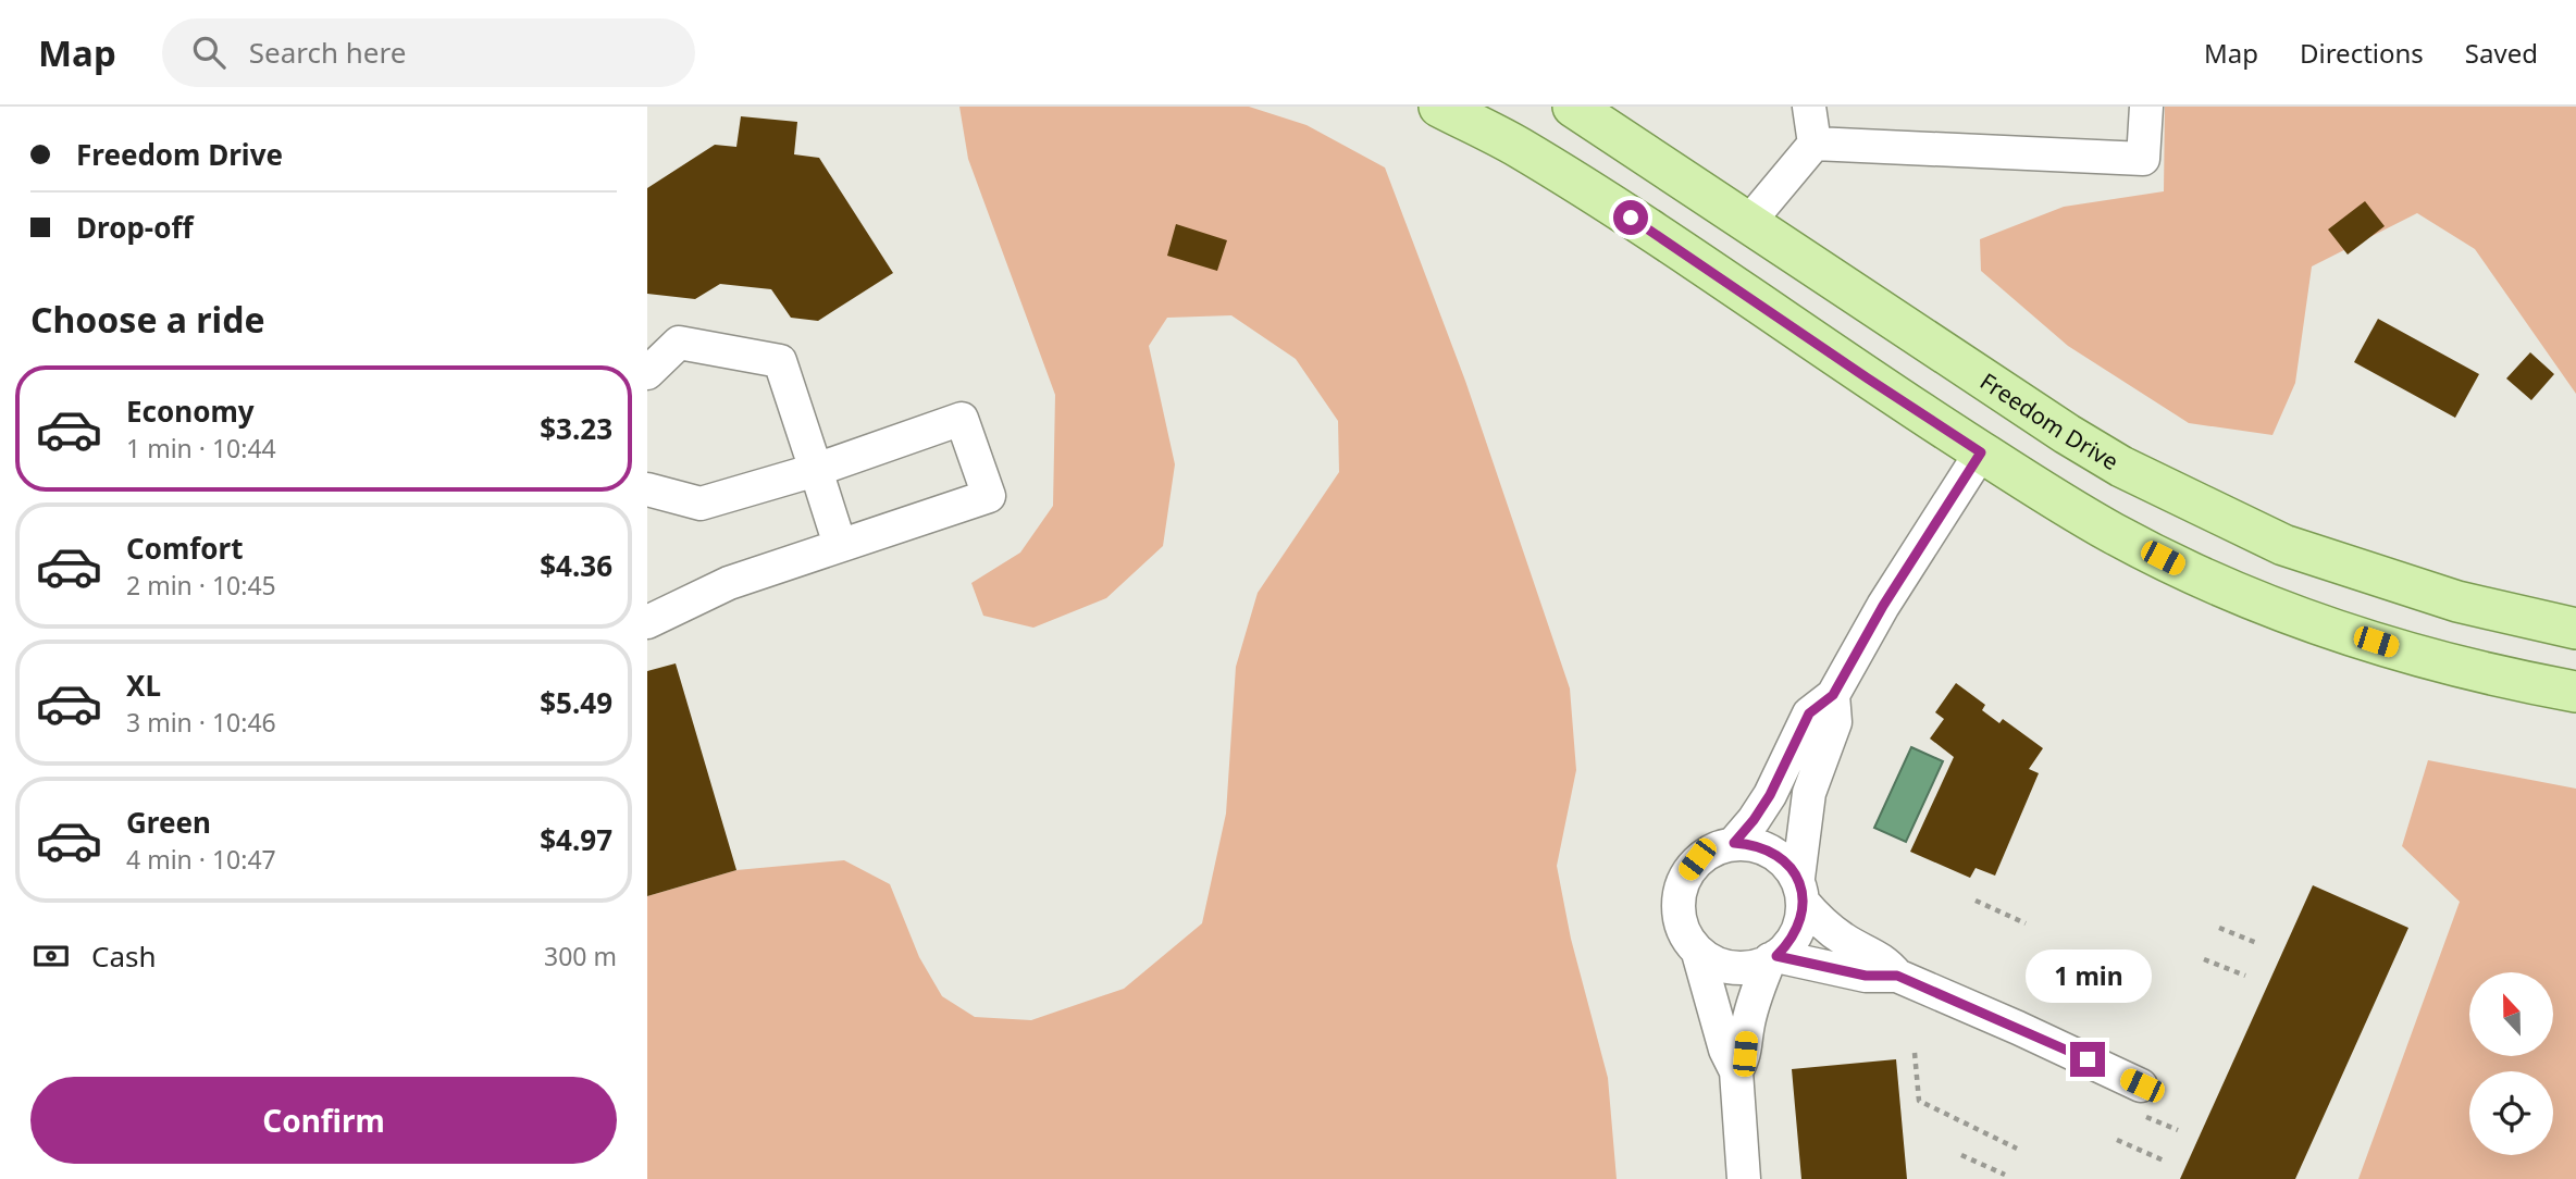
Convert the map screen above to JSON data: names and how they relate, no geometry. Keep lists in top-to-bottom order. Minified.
{"streets":{"main road":["Freedom Drive"]},"north":"top","page":{"header":"Map","search":"Search here","nav":["Map","Directions","Saved"],"banner":["Freedom Drive","Drop-off"],"heading":"Choose a ride","list":[{"name":"Economy","note":"1 min · 10:44","value":"$3.23"},{"name":"Comfort","note":"2 min · 10:45","value":"$4.36"},{"name":"XL","note":"3 min · 10:46","value":"$5.49"},{"name":"Green","note":"4 min · 10:47","value":"$4.97"}],"pay":["Cash","300 m"],"bubble":"1 min","buttons":"Confirm"}}
